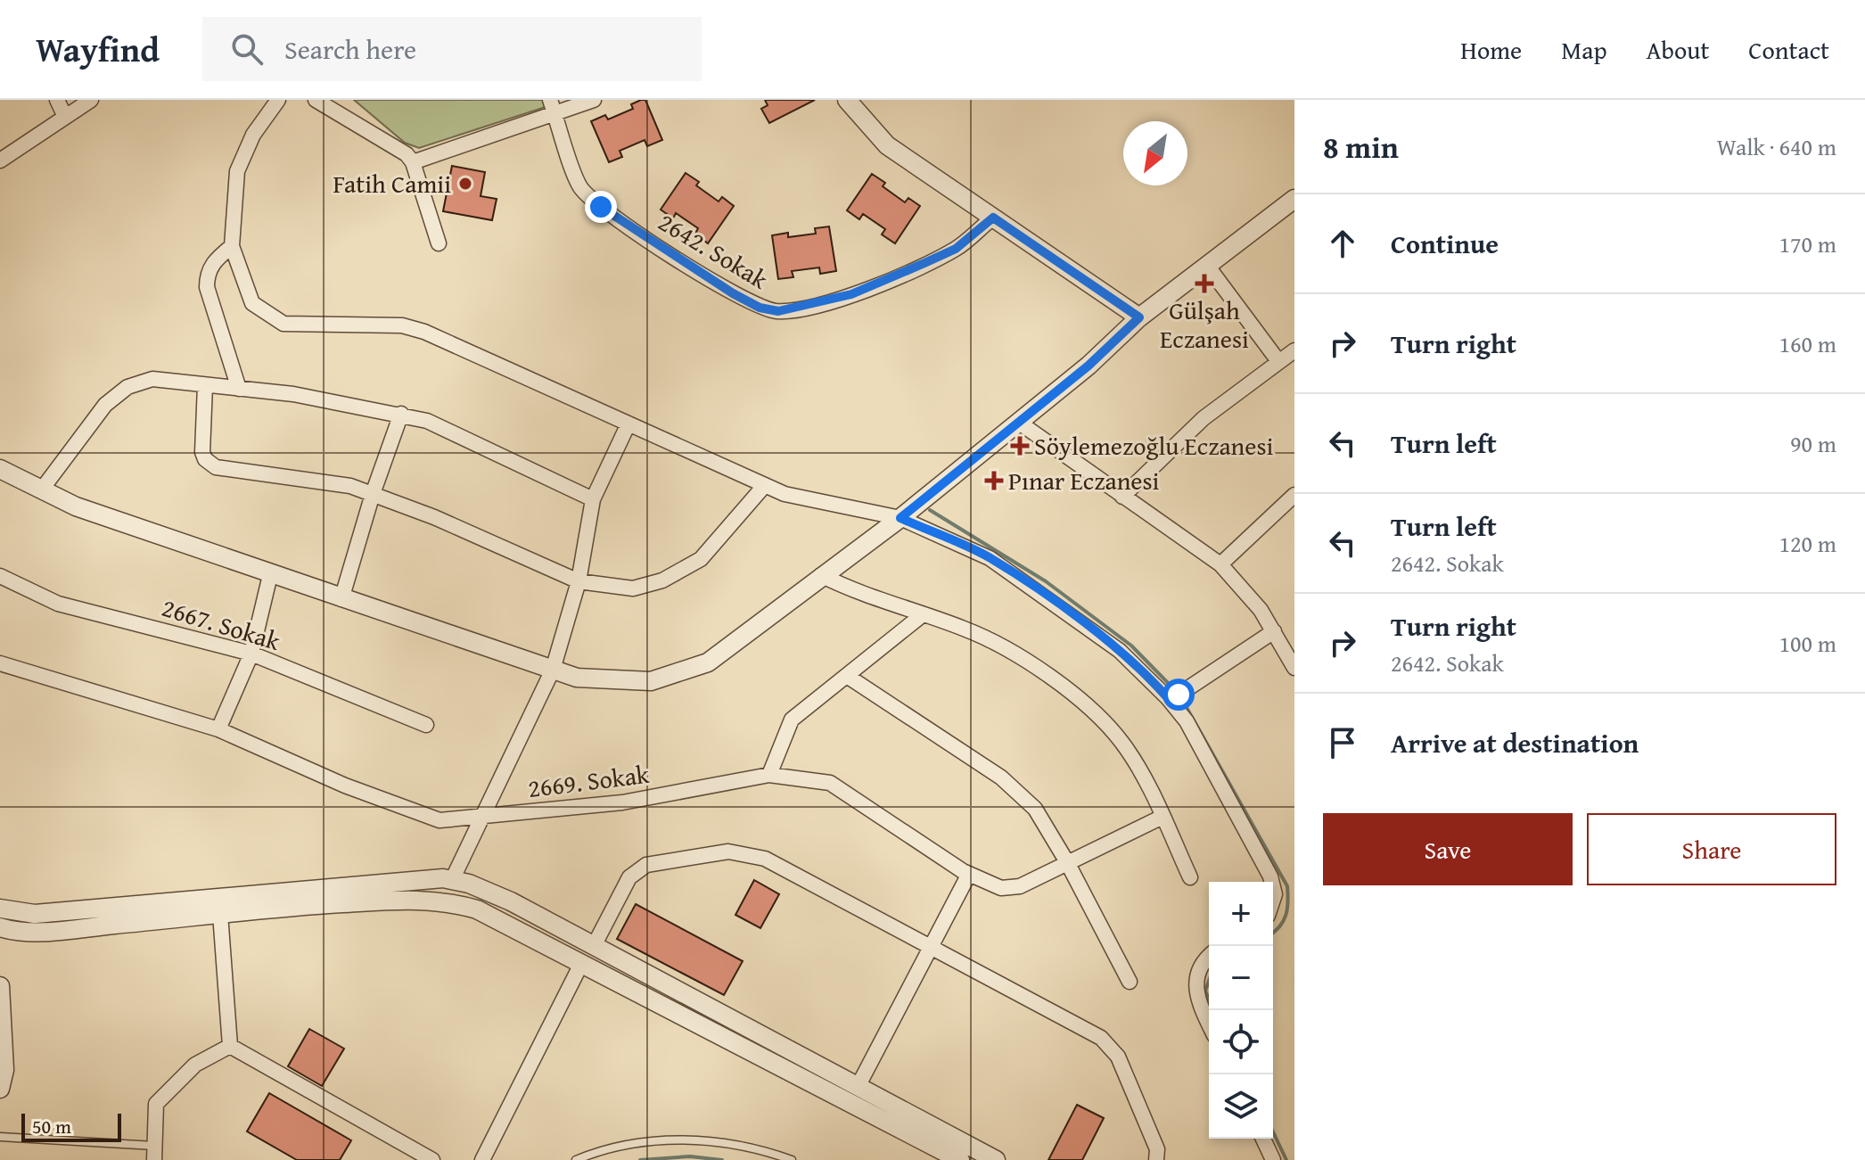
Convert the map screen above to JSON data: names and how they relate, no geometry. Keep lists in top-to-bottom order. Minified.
{"streets":{"street":["2642. Sokak","2667. Sokak","2669. Sokak"]},"places":{"other":["Fatih Camii"],"health":["Gülşah Eczanesi","Söylemezoğlu Eczanesi","Pınar Eczanesi"]},"scale_bar":"50 m","north":"bottom left","page":{"header":"Wayfind","search":"Search here","nav":["Home","Map","About","Contact"],"heading":["8 min","Walk · 640 m"],"list":[["Continue","170 m"],["Turn right","160 m"],["Turn left","90 m"],["Turn left","2642. Sokak","120 m"],["Turn right","2642. Sokak","100 m"],"Arrive at destination"],"buttons":["Save","Share"],"map_buttons":["+","−"],"scale":"50 m"}}
